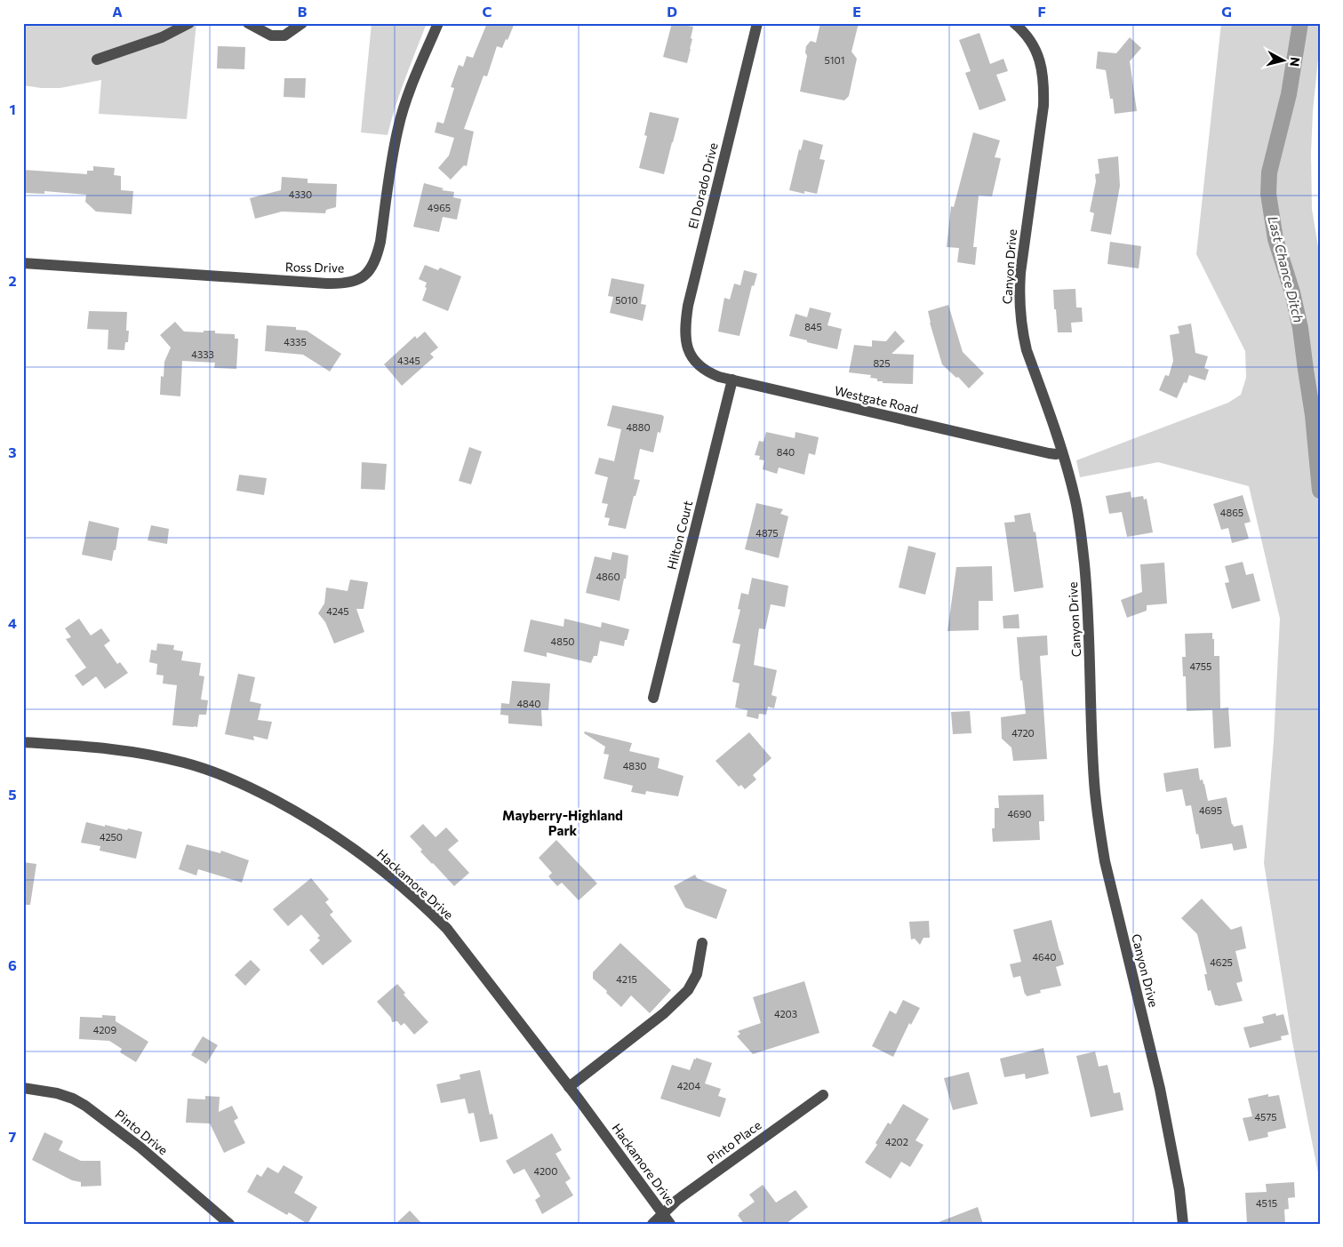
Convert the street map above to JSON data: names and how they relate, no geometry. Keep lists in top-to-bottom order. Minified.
{"streets":{"street":["El Dorado Drive","Canyon Drive","Ross Drive","Westgate Road","Hilton Court","Hackamore Drive","Pinto Drive","Pinto Place"]},"crossings":[["El Dorado Drive","Westgate Road"],["Canyon Drive","Westgate Road"],["Westgate Road","Hilton Court"],["Hackamore Drive","Pinto Place"]],"districts":["Mayberry-Highland Park"],"water":["Last Chance Ditch"],"house_numbers":["5101","4330","4965","5010","845","4335","4333","4345","825","4880","840","4865","4875","4860","4245","4850","4755","4840","4720","4830","4695","4690","4250","4640","4625","4215","4203","4209","4204","4575","4202","4200","4515"],"north":"right","grid":{"columns":["A","B","C","D","E","F","G"],"rows":["1","2","3","4","5","6","7"]}}
